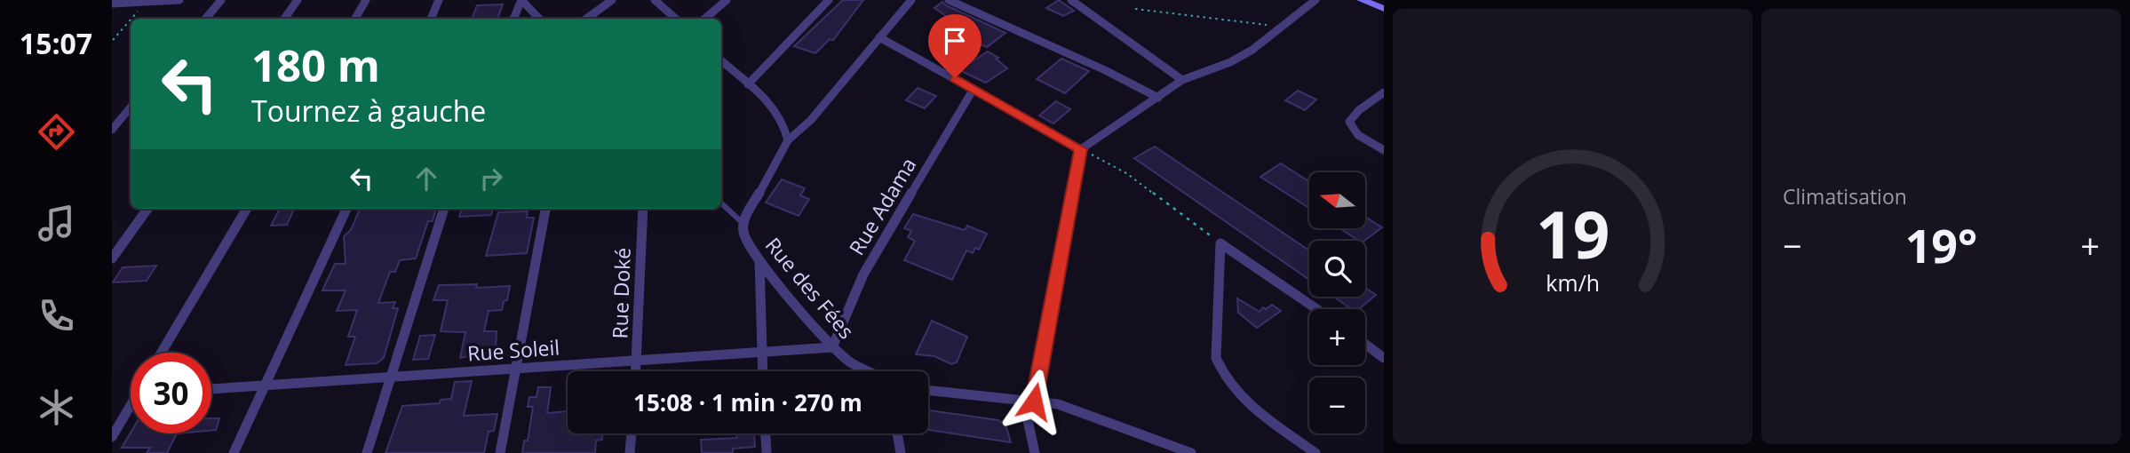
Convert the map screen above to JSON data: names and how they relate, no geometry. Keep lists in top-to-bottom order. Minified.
{"streets":{"street":["Rue Adama","Rue des Fées","Rue Doké","Rue Soleil"]},"crossings":[["Rue Adama","Rue des Fées"],["Rue Adama","Rue Soleil"],["Rue des Fées","Rue Soleil"],["Rue Doké","Rue Soleil"]],"north":"left","page":{"tabs":"15:07","tile":"Climatisation","turn":["180 m","Tournez à gauche"],"map_buttons":["+","−"],"heat":["−","19°","+"],"limit":"30","trip":"15:08 · 1 min · 270 m","gauge":["19","km/h"]}}
